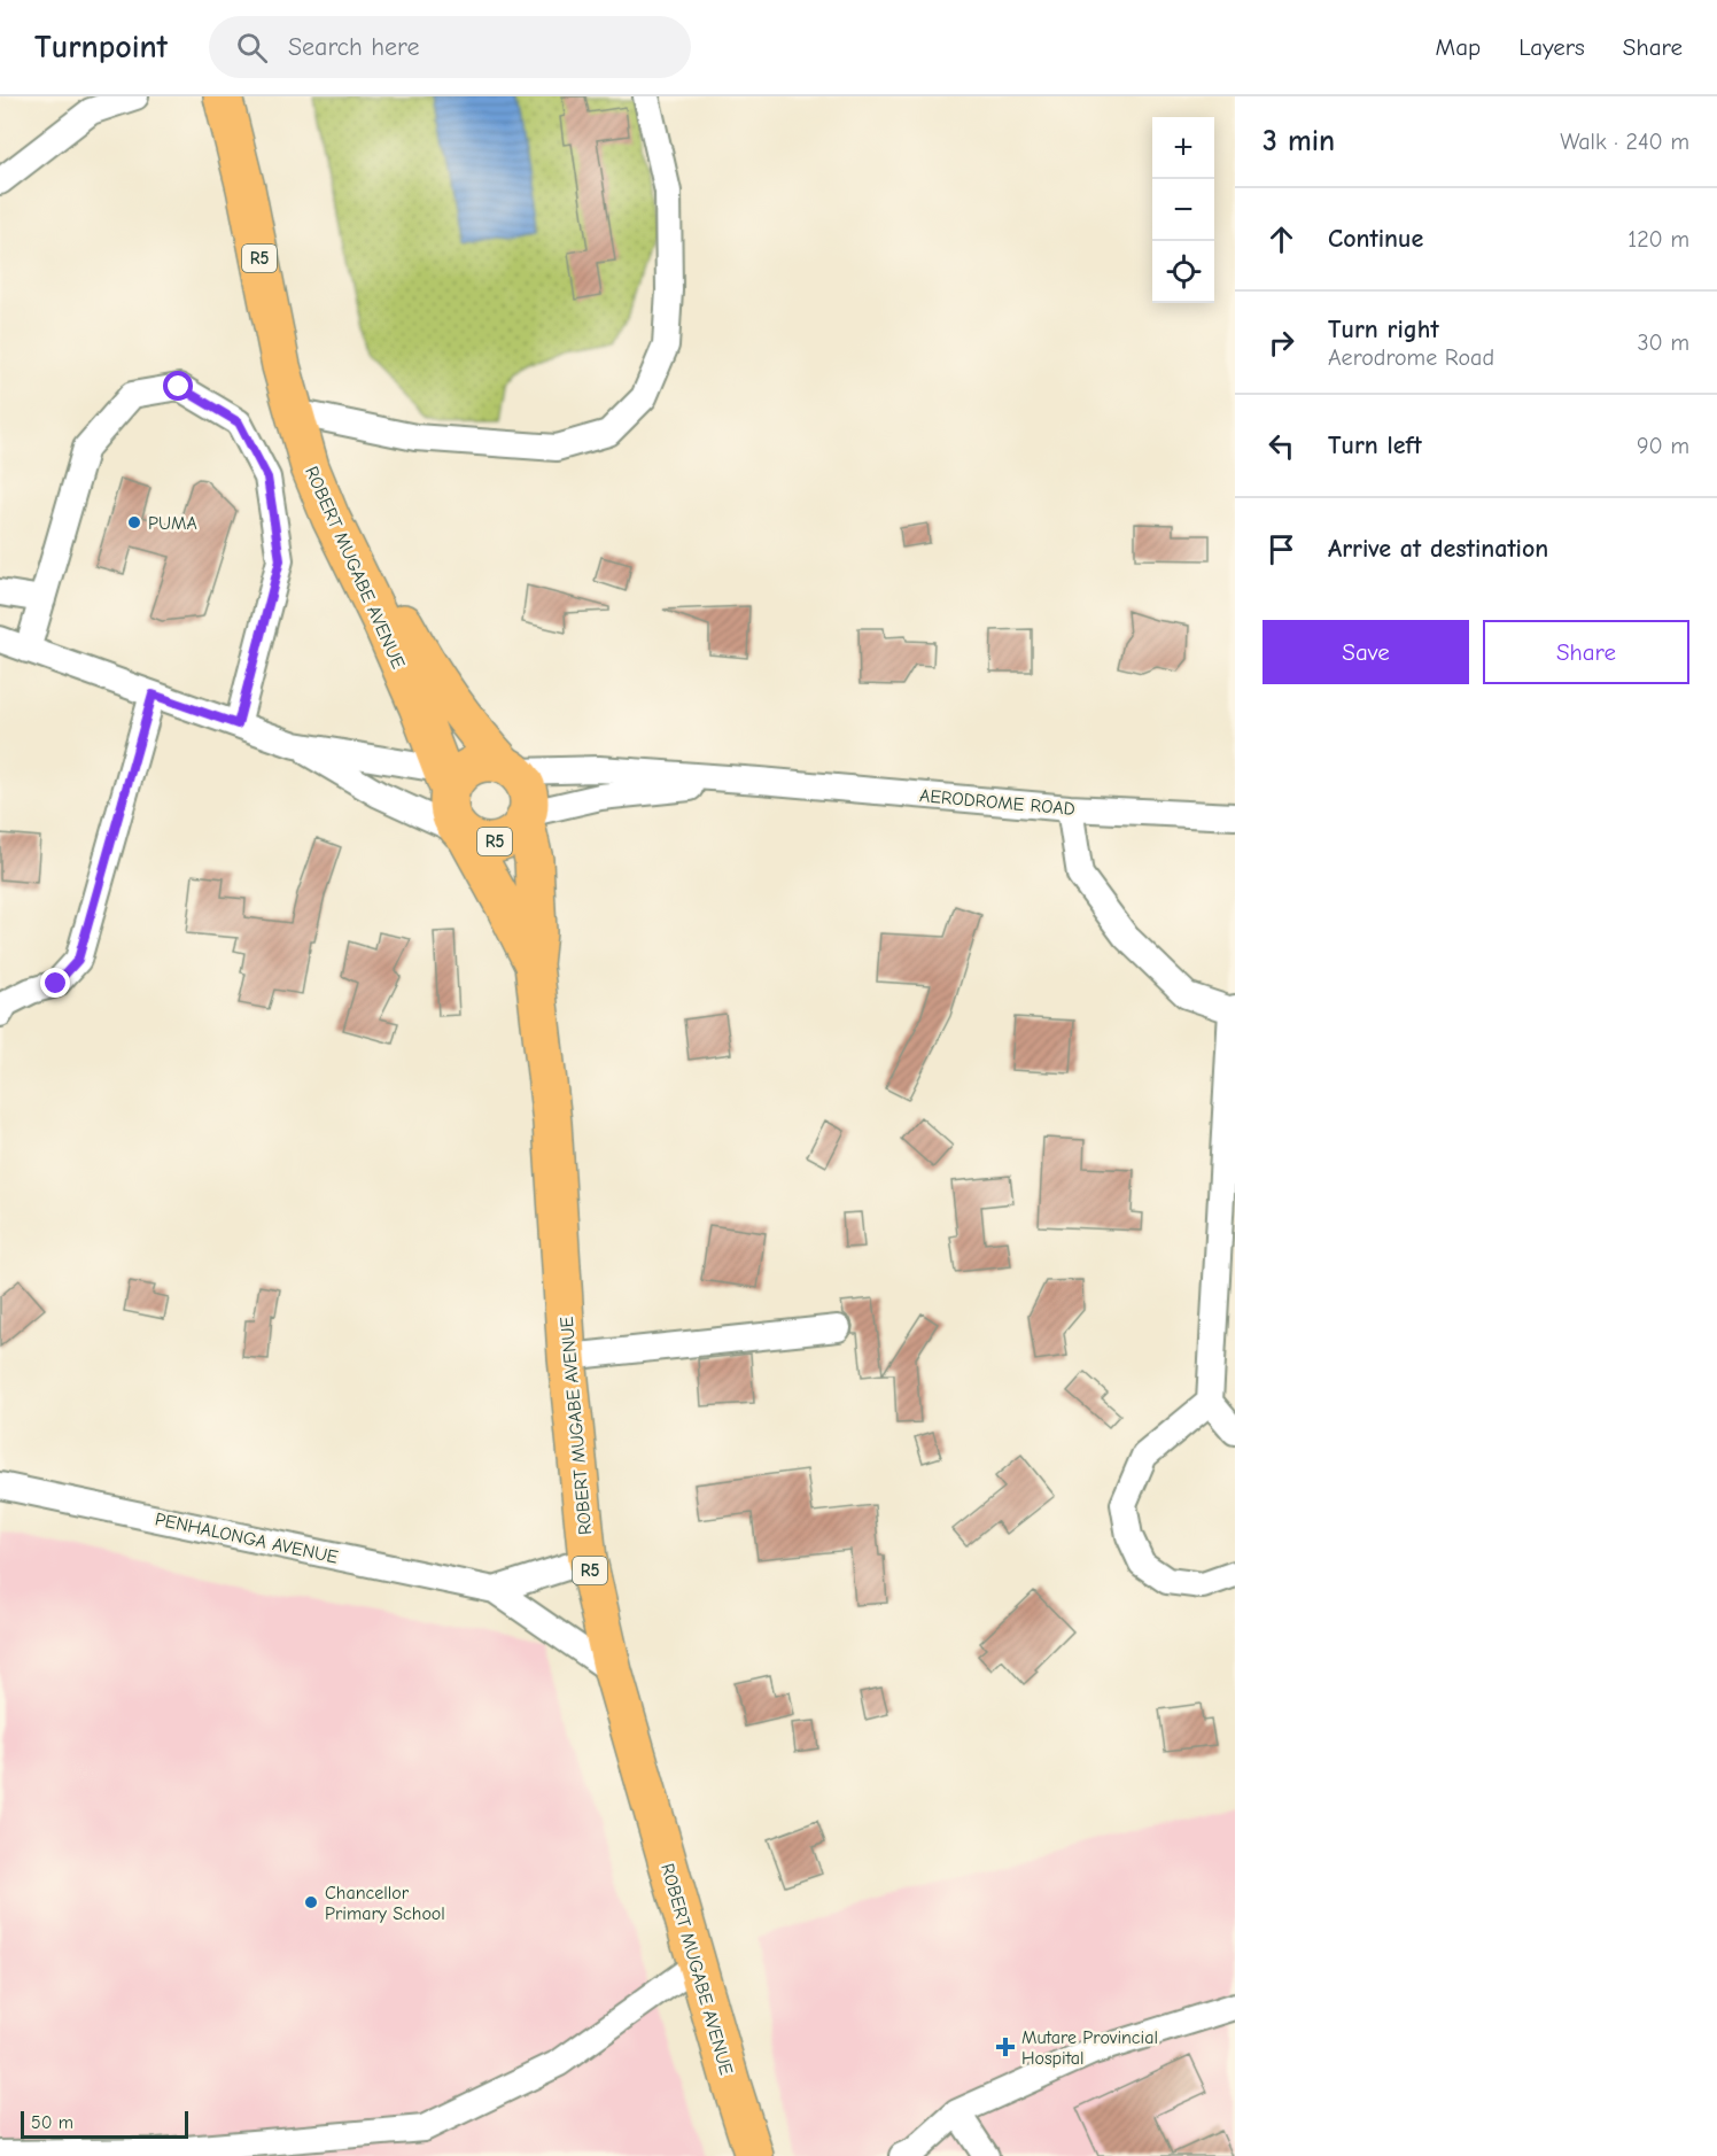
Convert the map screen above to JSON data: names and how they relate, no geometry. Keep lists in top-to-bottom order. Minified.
{"streets":{"highway":["R5","ROBERT MUGABE AVENUE"],"street":["AERODROME ROAD","PENHALONGA AVENUE"]},"crossings":[["R5","ROBERT MUGABE AVENUE"],["R5","AERODROME ROAD"],["ROBERT MUGABE AVENUE","AERODROME ROAD"],["ROBERT MUGABE AVENUE","PENHALONGA AVENUE"]],"places":{"other":["PUMA","Chancellor Primary School"],"health":["Mutare Provincial Hospital"]},"scale_bar":"50 m","page":{"header":"Turnpoint","search":"Search here","nav":["Map","Layers","Share"],"heading":["3 min","Walk · 240 m"],"map_buttons":["+","−"],"list":[["Continue","120 m"],["Turn right","Aerodrome Road","30 m"],["Turn left","90 m"],"Arrive at destination"],"buttons":["Save","Share"],"scale":"50 m"}}
